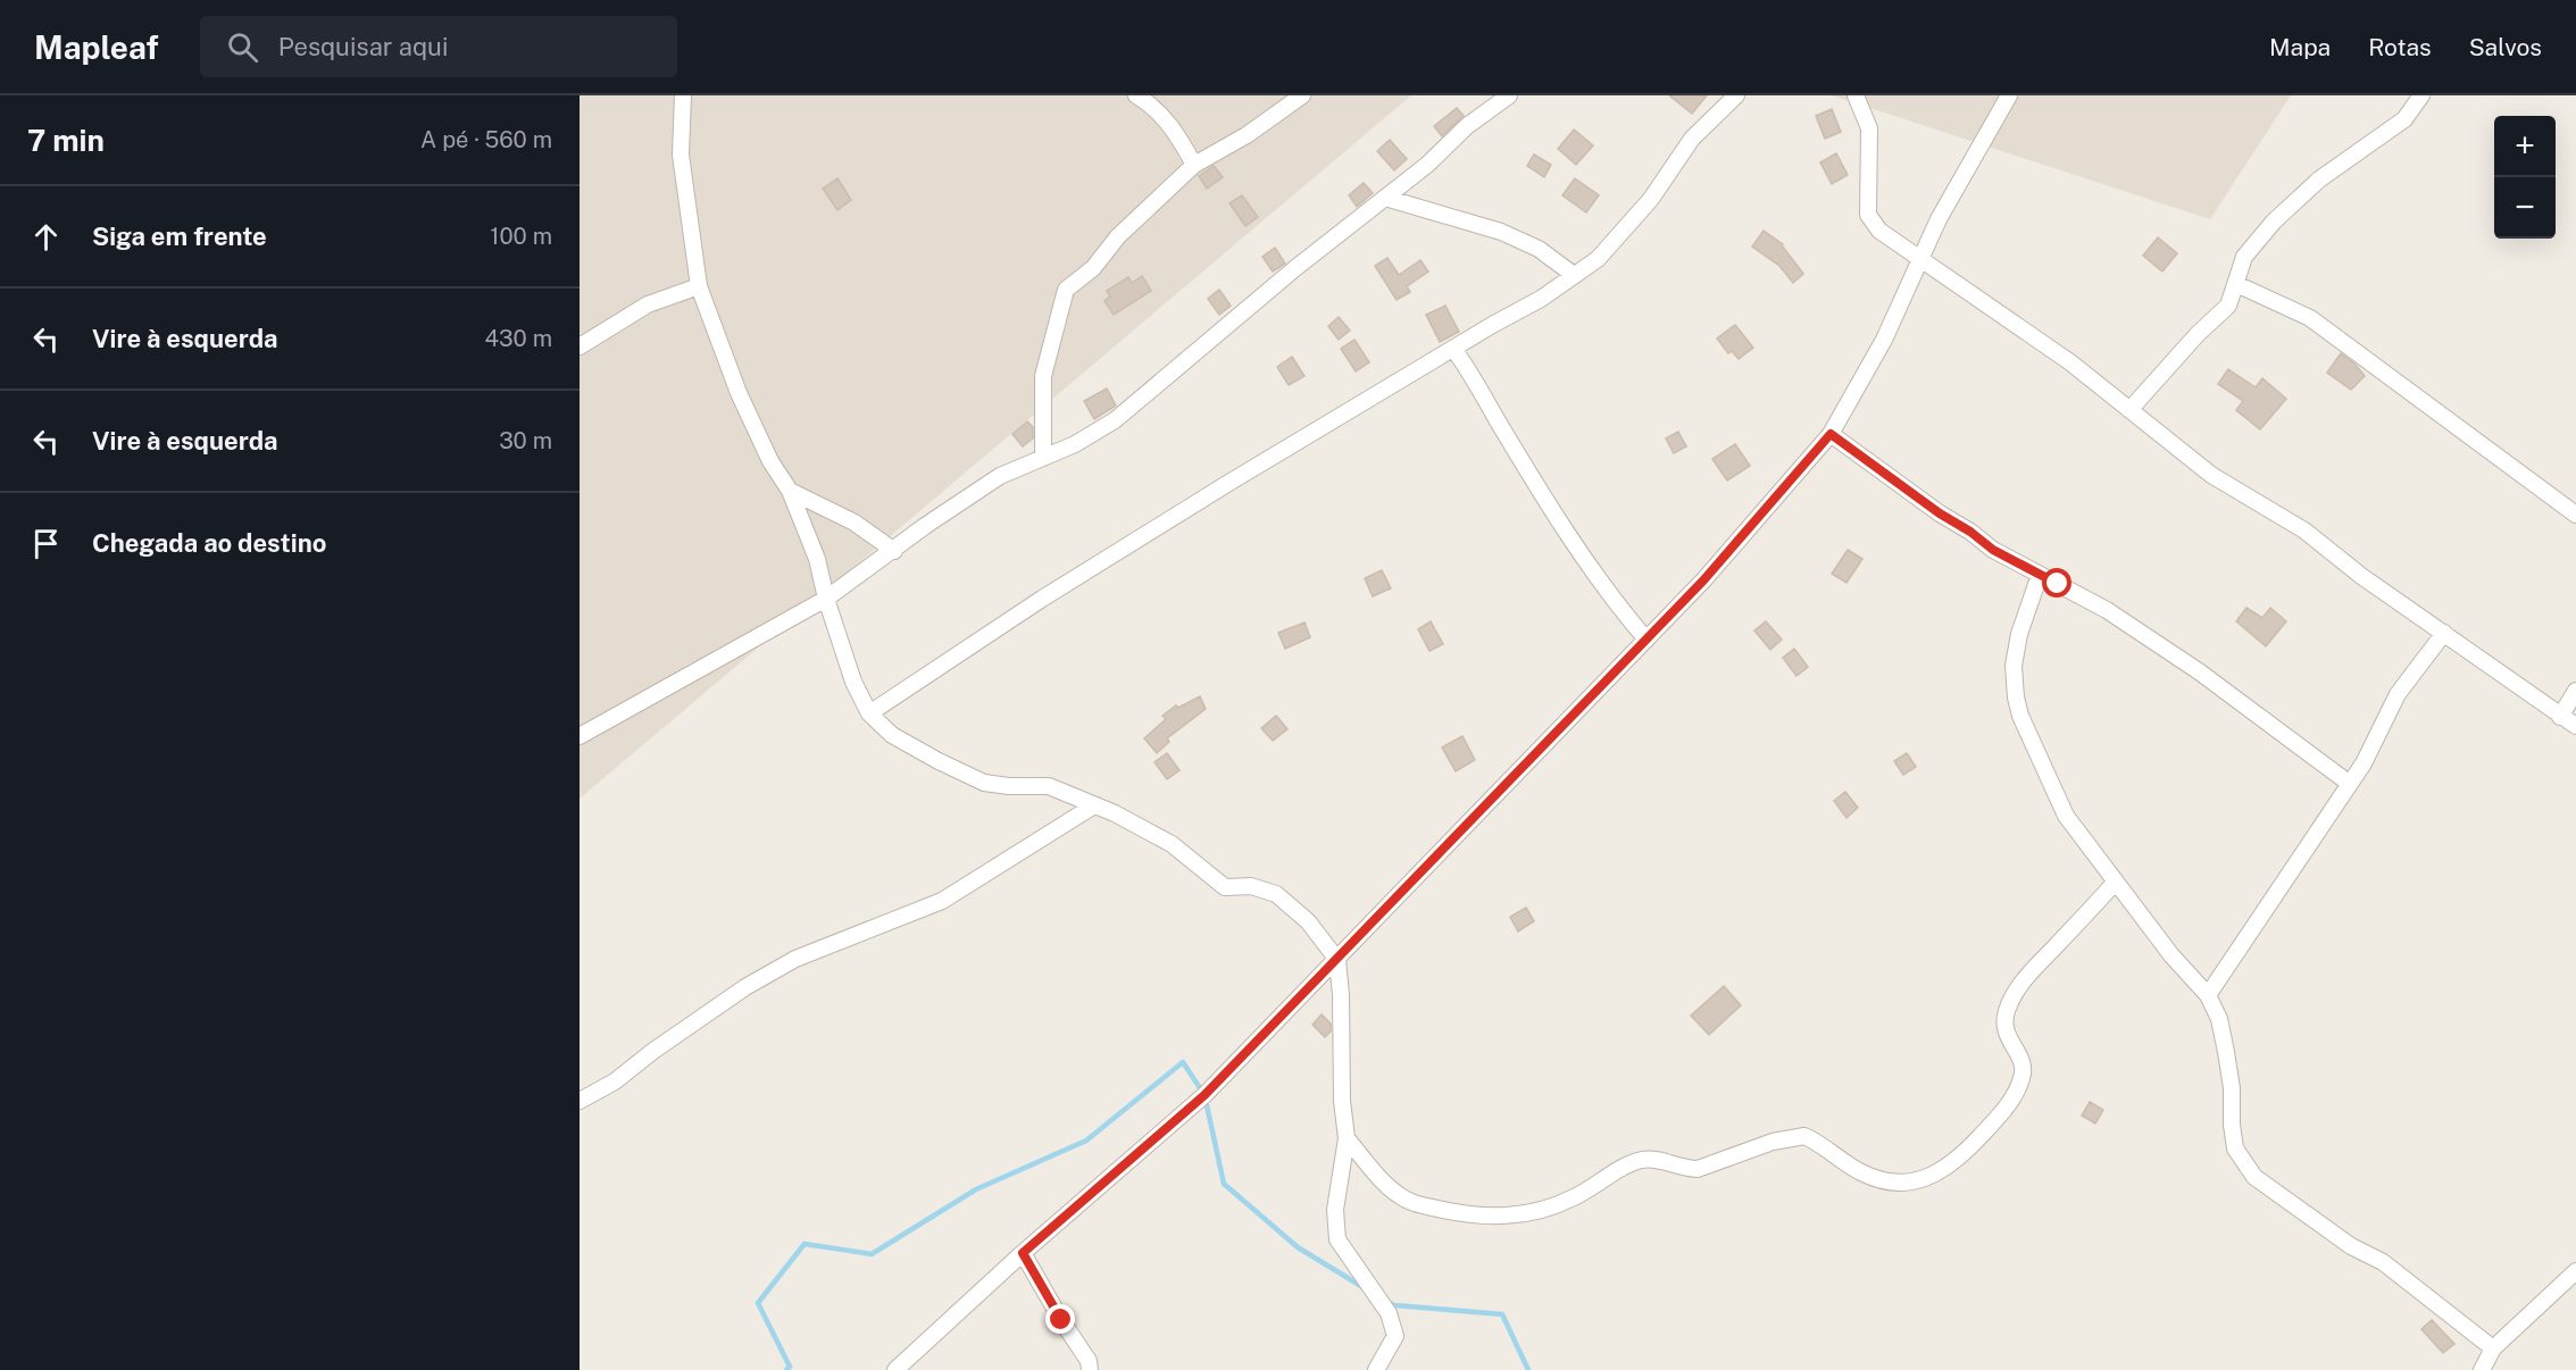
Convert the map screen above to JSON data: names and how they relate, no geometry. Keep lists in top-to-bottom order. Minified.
{"page":{"header":"Mapleaf","search":"Pesquisar aqui","nav":["Mapa","Rotas","Salvos"],"heading":["7 min","A pé · 560 m"],"map_buttons":["+","−"],"list":[["Siga em frente","100 m"],["Vire à esquerda","430 m"],["Vire à esquerda","30 m"],"Chegada ao destino"]}}
